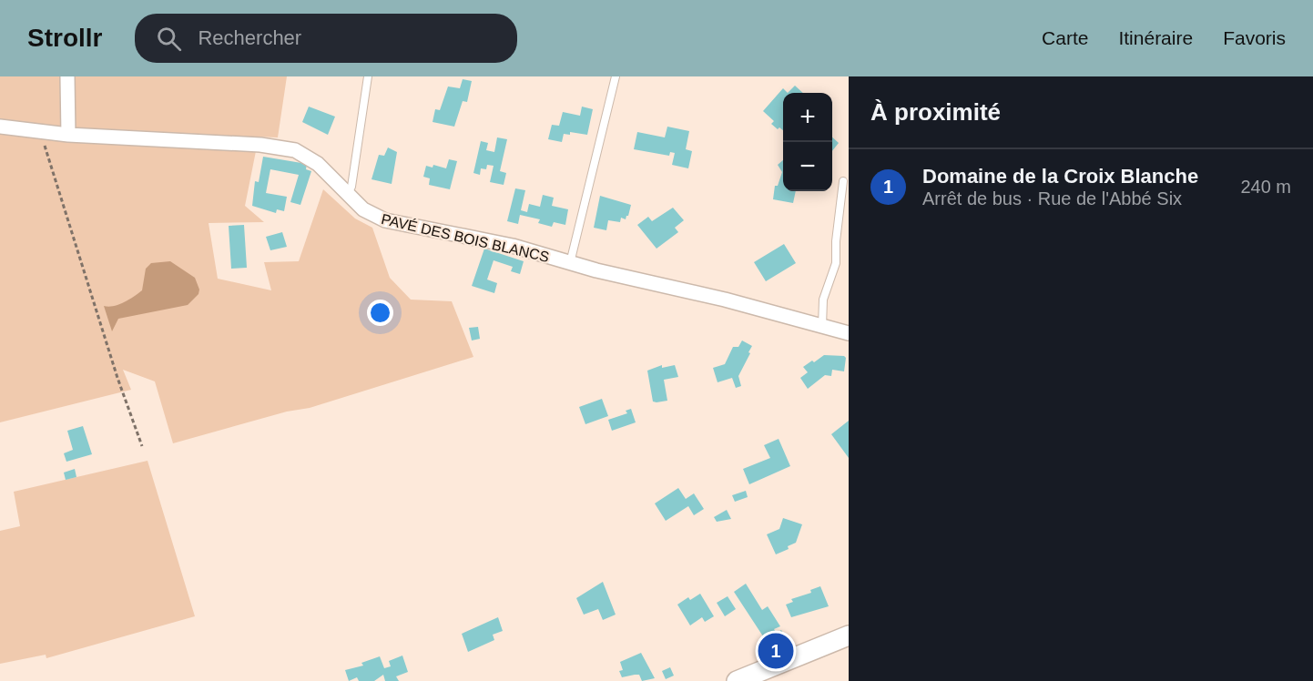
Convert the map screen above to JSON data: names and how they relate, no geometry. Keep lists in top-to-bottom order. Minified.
{"streets":{"street":["PAVÉ DES BOIS BLANCS"]},"page":{"header":"Strollr","search":"Rechercher","nav":["Carte","Itinéraire","Favoris"],"heading":"À proximité","map_buttons":["+","−"],"list":[{"mark":"1","name":"Domaine de la Croix Blanche","note":"Arrêt de bus · Rue de l'Abbé Six","value":"240 m"}],"pins":"1"}}
